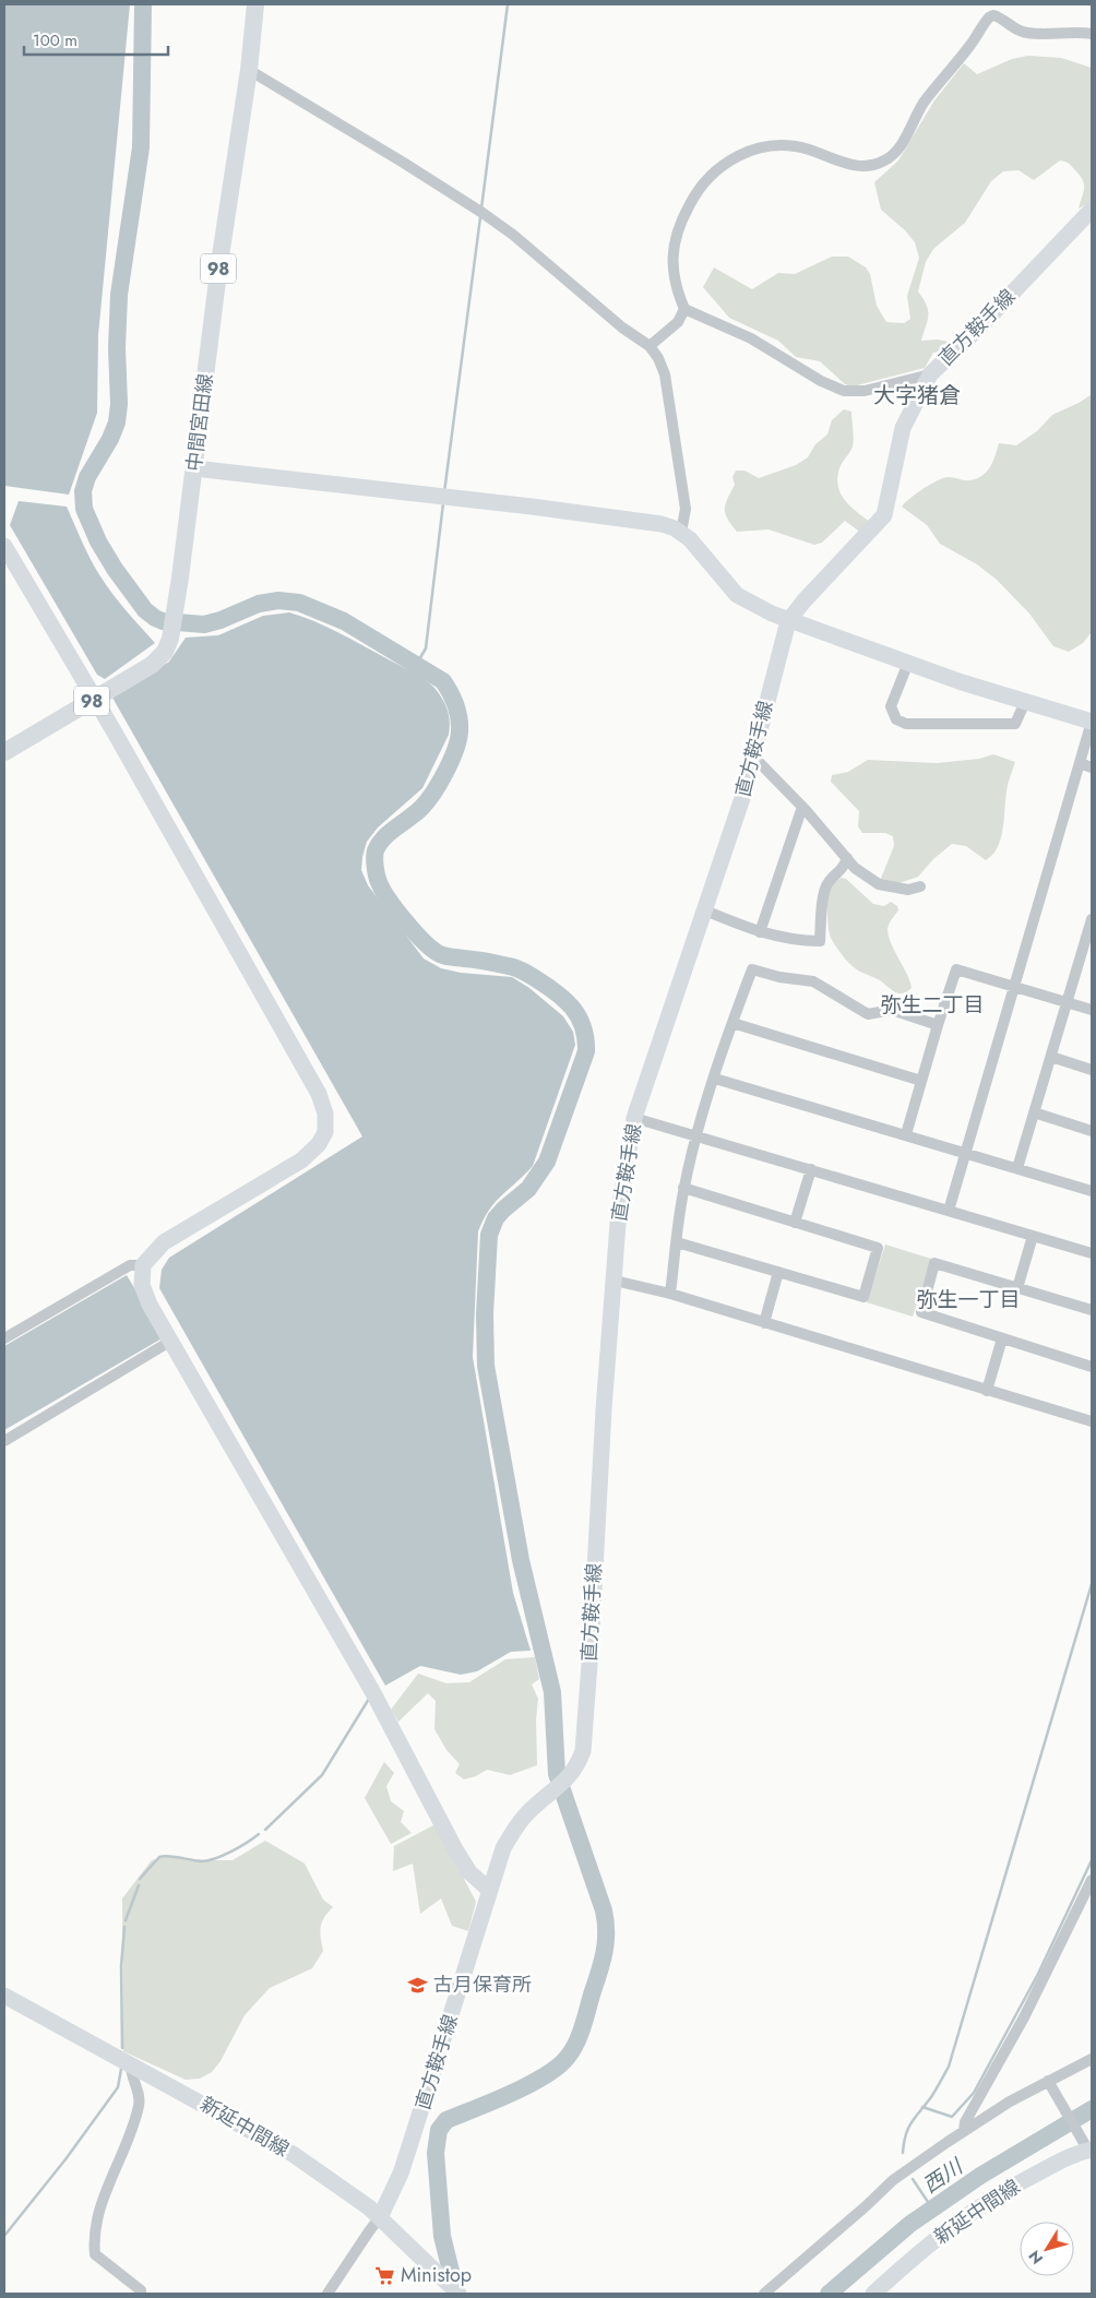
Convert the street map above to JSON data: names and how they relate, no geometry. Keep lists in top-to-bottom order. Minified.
{"streets":{"main road":["98","直方鞍手線","中間宮田線","新延中間線"]},"crossings":[["直方鞍手線","新延中間線"]],"districts":["大字猪倉","弥生二丁目","弥生一丁目"],"water":["西川"],"places":{"school or university":["古月保育所"],"supermarket":["Ministop"]},"scale_bar":"100 m","north":"bottom left"}
